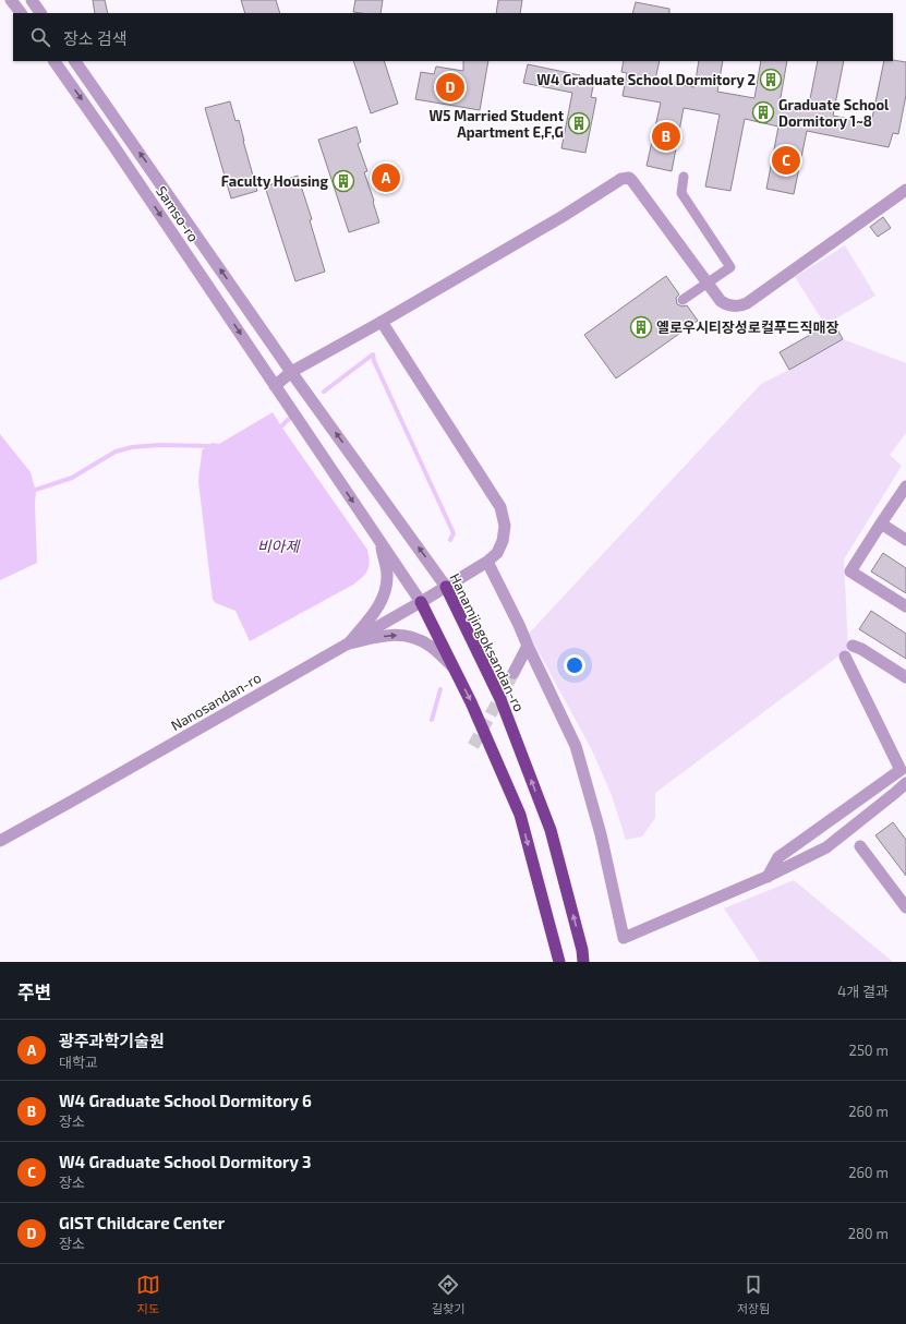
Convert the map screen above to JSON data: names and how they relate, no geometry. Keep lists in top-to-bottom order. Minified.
{"streets":{"highway":["Hanamjingoksandan-ro"],"street":["Samso-ro","Nanosandan-ro"]},"crossings":[["Samso-ro","Hanamjingoksandan-ro"],["Hanamjingoksandan-ro","Nanosandan-ro"]],"water":["비아제"],"places":{"building":["W4 Graduate School Dormitory 2","Graduate School Dormitory 1~8","W5 Married Student Apartment E,F,G","Faculty Housing","옐로우시티장성로컬푸드직매장"]},"page":{"search":"장소 검색","pins":["D","B","C","A"],"heading":["주변","4개 결과"],"list":[{"mark":"A","name":"광주과학기술원","note":"대학교","value":"250 m"},{"mark":"B","name":"W4 Graduate School Dormitory 6","note":"장소","value":"260 m"},{"mark":"C","name":"W4 Graduate School Dormitory 3","note":"장소","value":"260 m"},{"mark":"D","name":"GIST Childcare Center","note":"장소","value":"280 m"}],"nav":["지도","길찾기","저장됨"]}}
